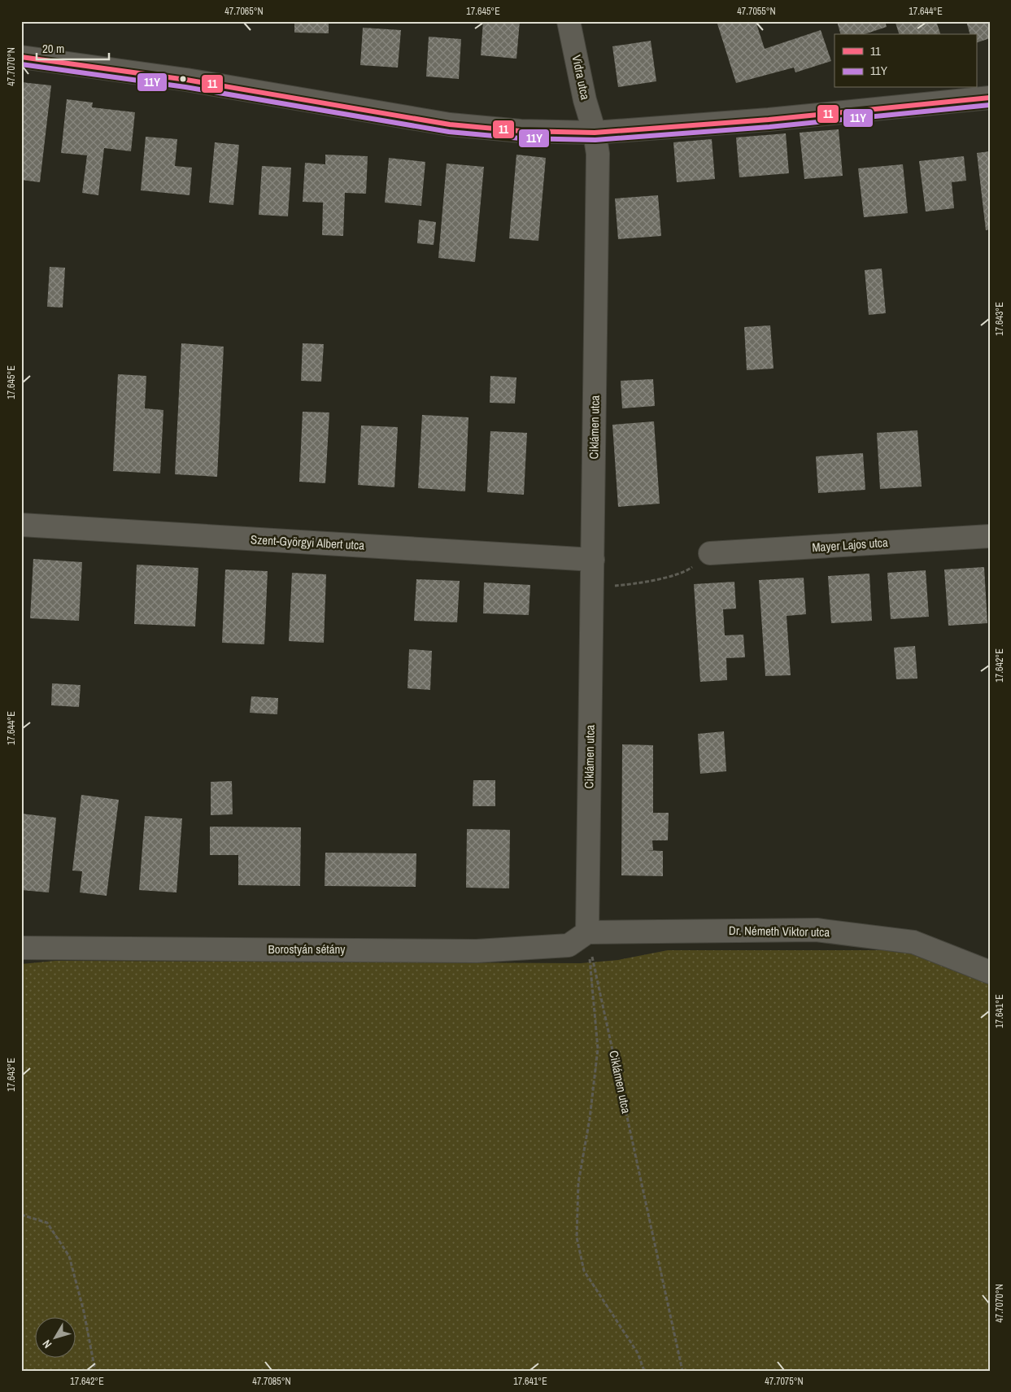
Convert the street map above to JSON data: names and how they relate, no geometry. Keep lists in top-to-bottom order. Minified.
{"streets":{"street":["Vidra utca","Ciklámen utca","Szent-Györgyi Albert utca","Mayer Lajos utca","Dr. Németh Viktor utca","Borostyán sétány"]},"crossings":[["Vidra utca","Ciklámen utca"],["Ciklámen utca","Szent-Györgyi Albert utca"],["Ciklámen utca","Dr. Németh Viktor utca"],["Ciklámen utca","Borostyán sétány"],["Dr. Németh Viktor utca","Borostyán sétány"]],"lines":["transit line 11","transit line 11Y"],"legend":["11","11Y"],"scale_bar":"20 m","north":"bottom left","coordinates":["47.7065°N","17.645°E","47.7055°N","17.644°E","47.7070°N","17.643°E","17.642°E","17.641°E","47.7085°N","47.7075°N"]}
